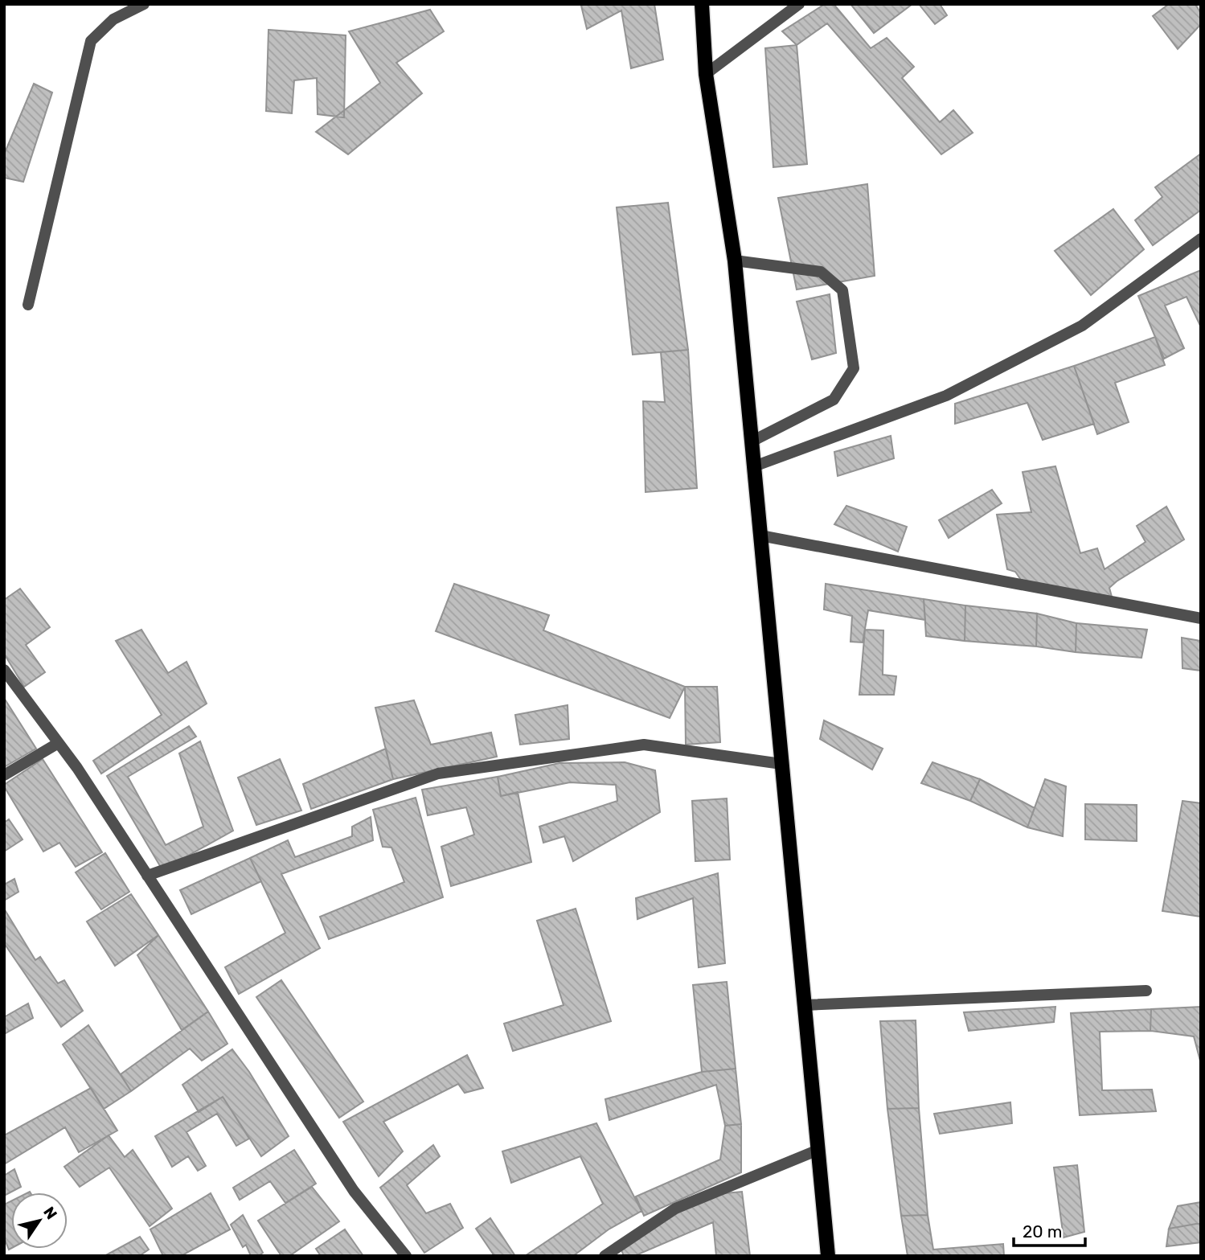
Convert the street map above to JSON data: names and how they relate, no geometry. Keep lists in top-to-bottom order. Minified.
{"scale_bar":"20 m","north":"top right"}
